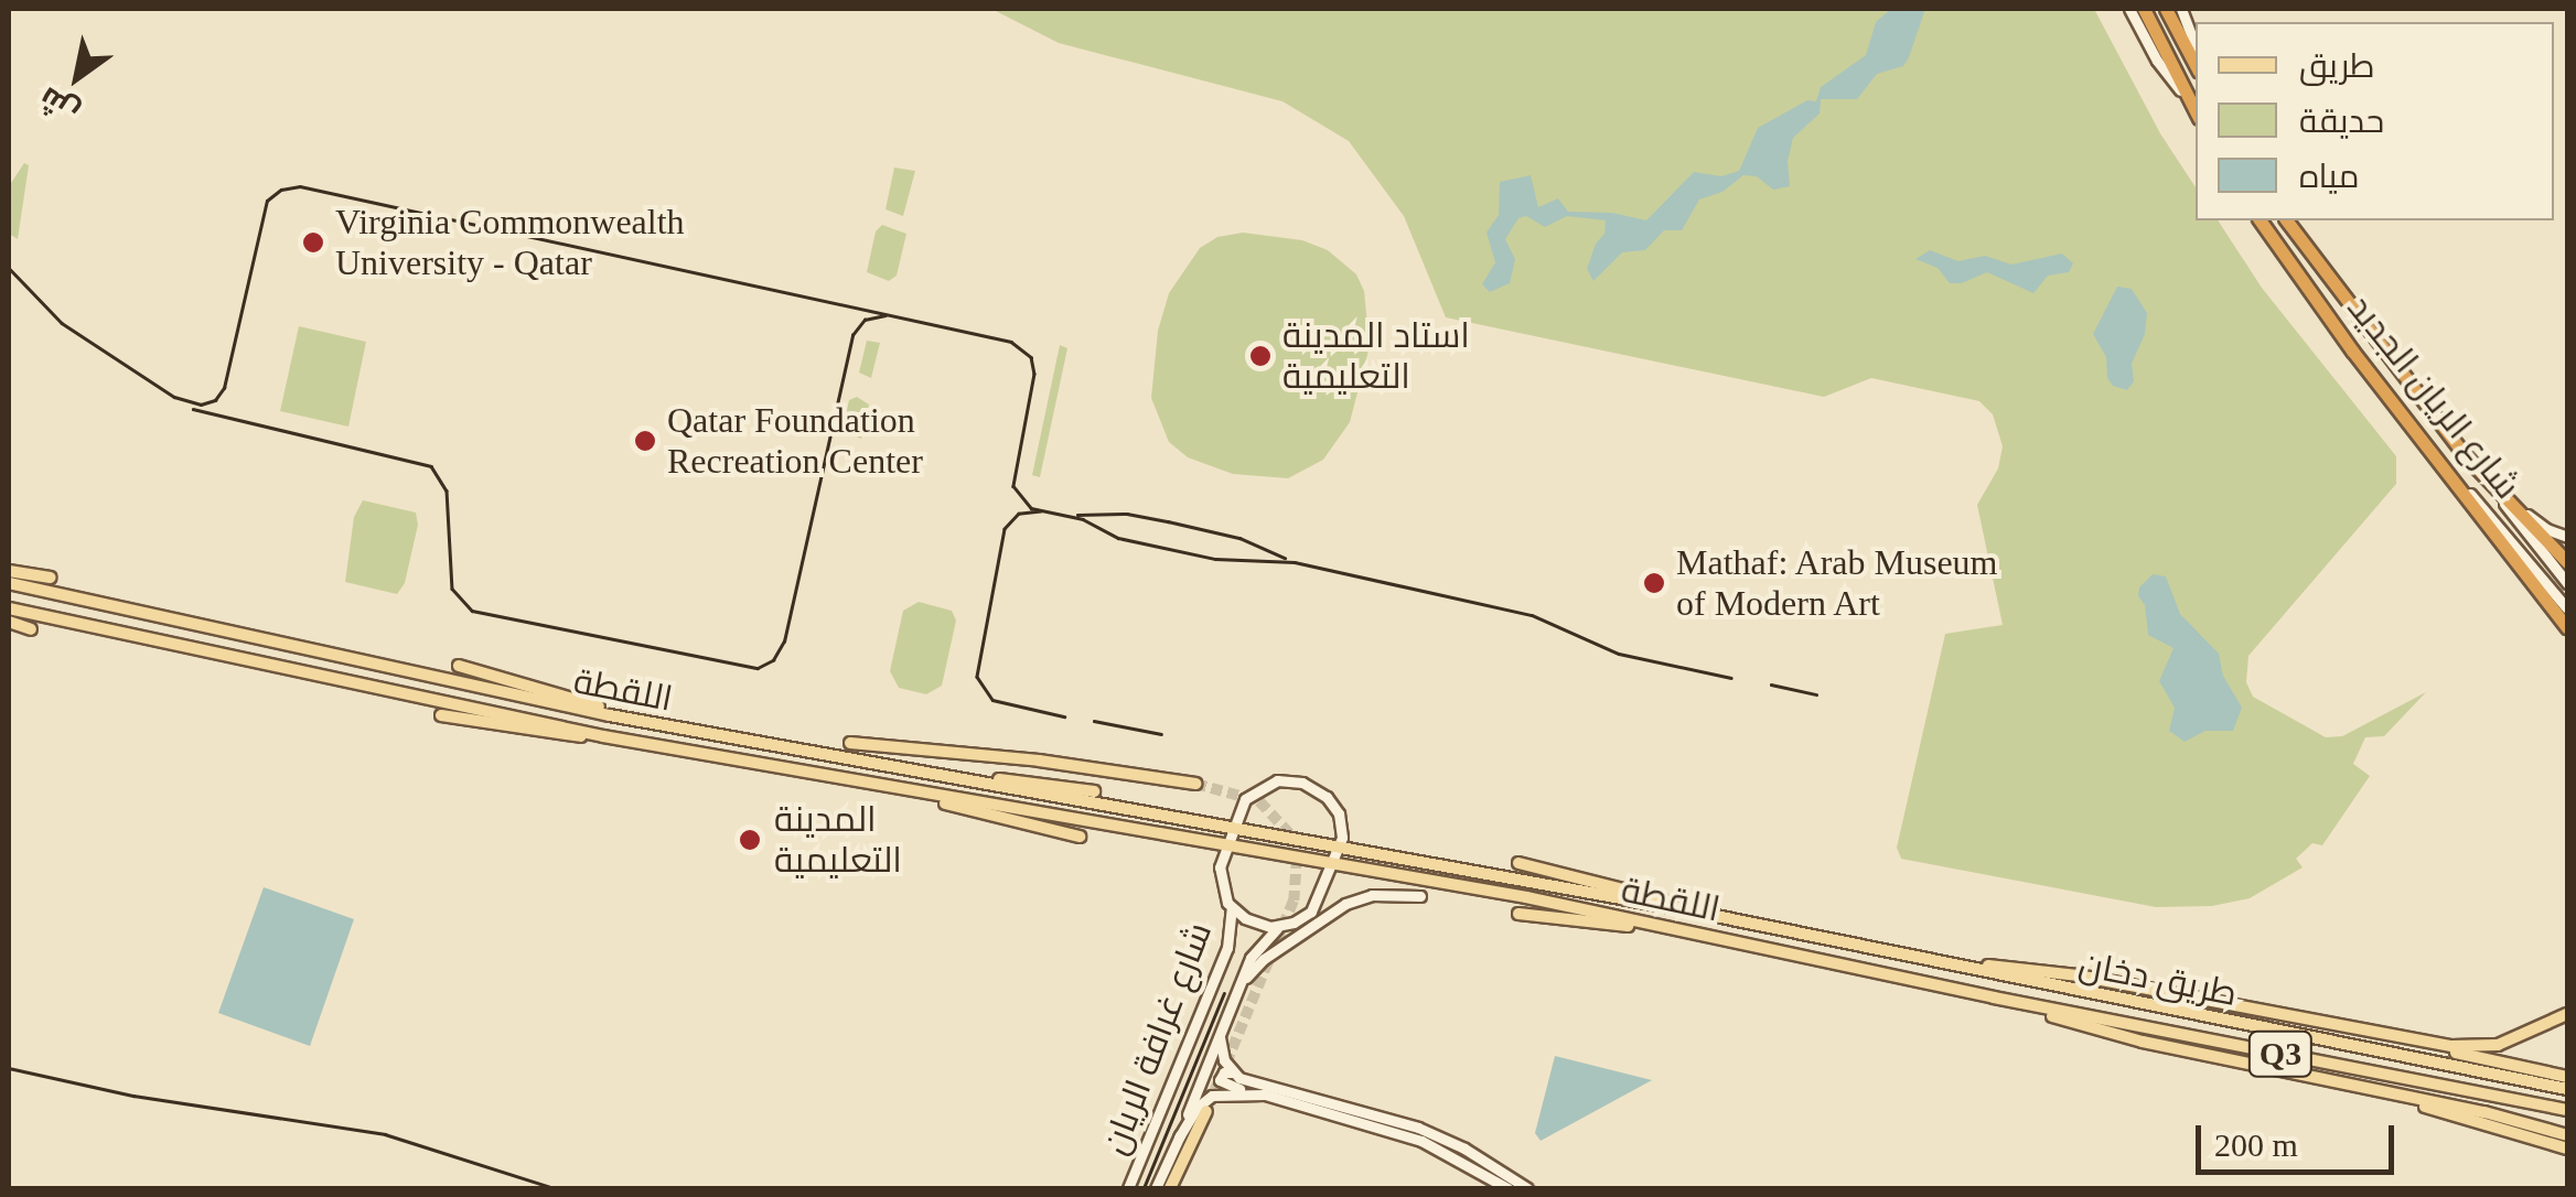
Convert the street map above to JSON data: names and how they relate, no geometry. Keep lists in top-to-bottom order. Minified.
{"streets":{"highway":["شارع الريان الجديد"],"main road":["اللقطة","طريق دخان","شارع غرافة الريان","Q3"]},"crossings":[["اللقطة","طريق دخان"]],"places":["Virginia Commonwealth University - Qatar","استاد المدينة التعليمية","Qatar Foundation Recreation Center","Mathaf: Arab Museum of Modern Art","المدينة التعليمية"],"legend":["طريق","حديقة","مياه"],"scale_bar":"200 m","north":"bottom left"}
